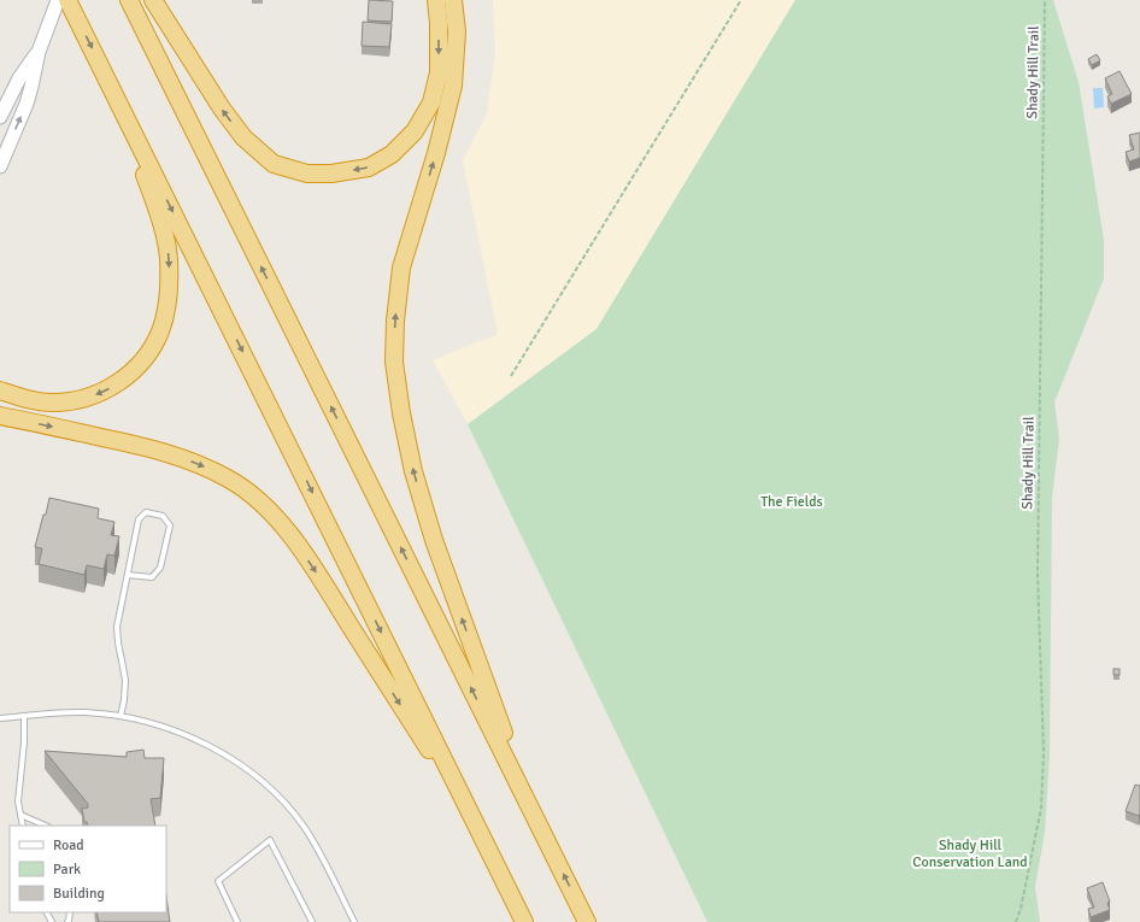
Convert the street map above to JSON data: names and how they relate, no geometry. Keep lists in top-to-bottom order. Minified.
{"streets":{"path":["Shady Hill Trail"]},"parks":["The Fields","Shady Hill Conservation Land"],"legend":["Road","Park","Building"]}
